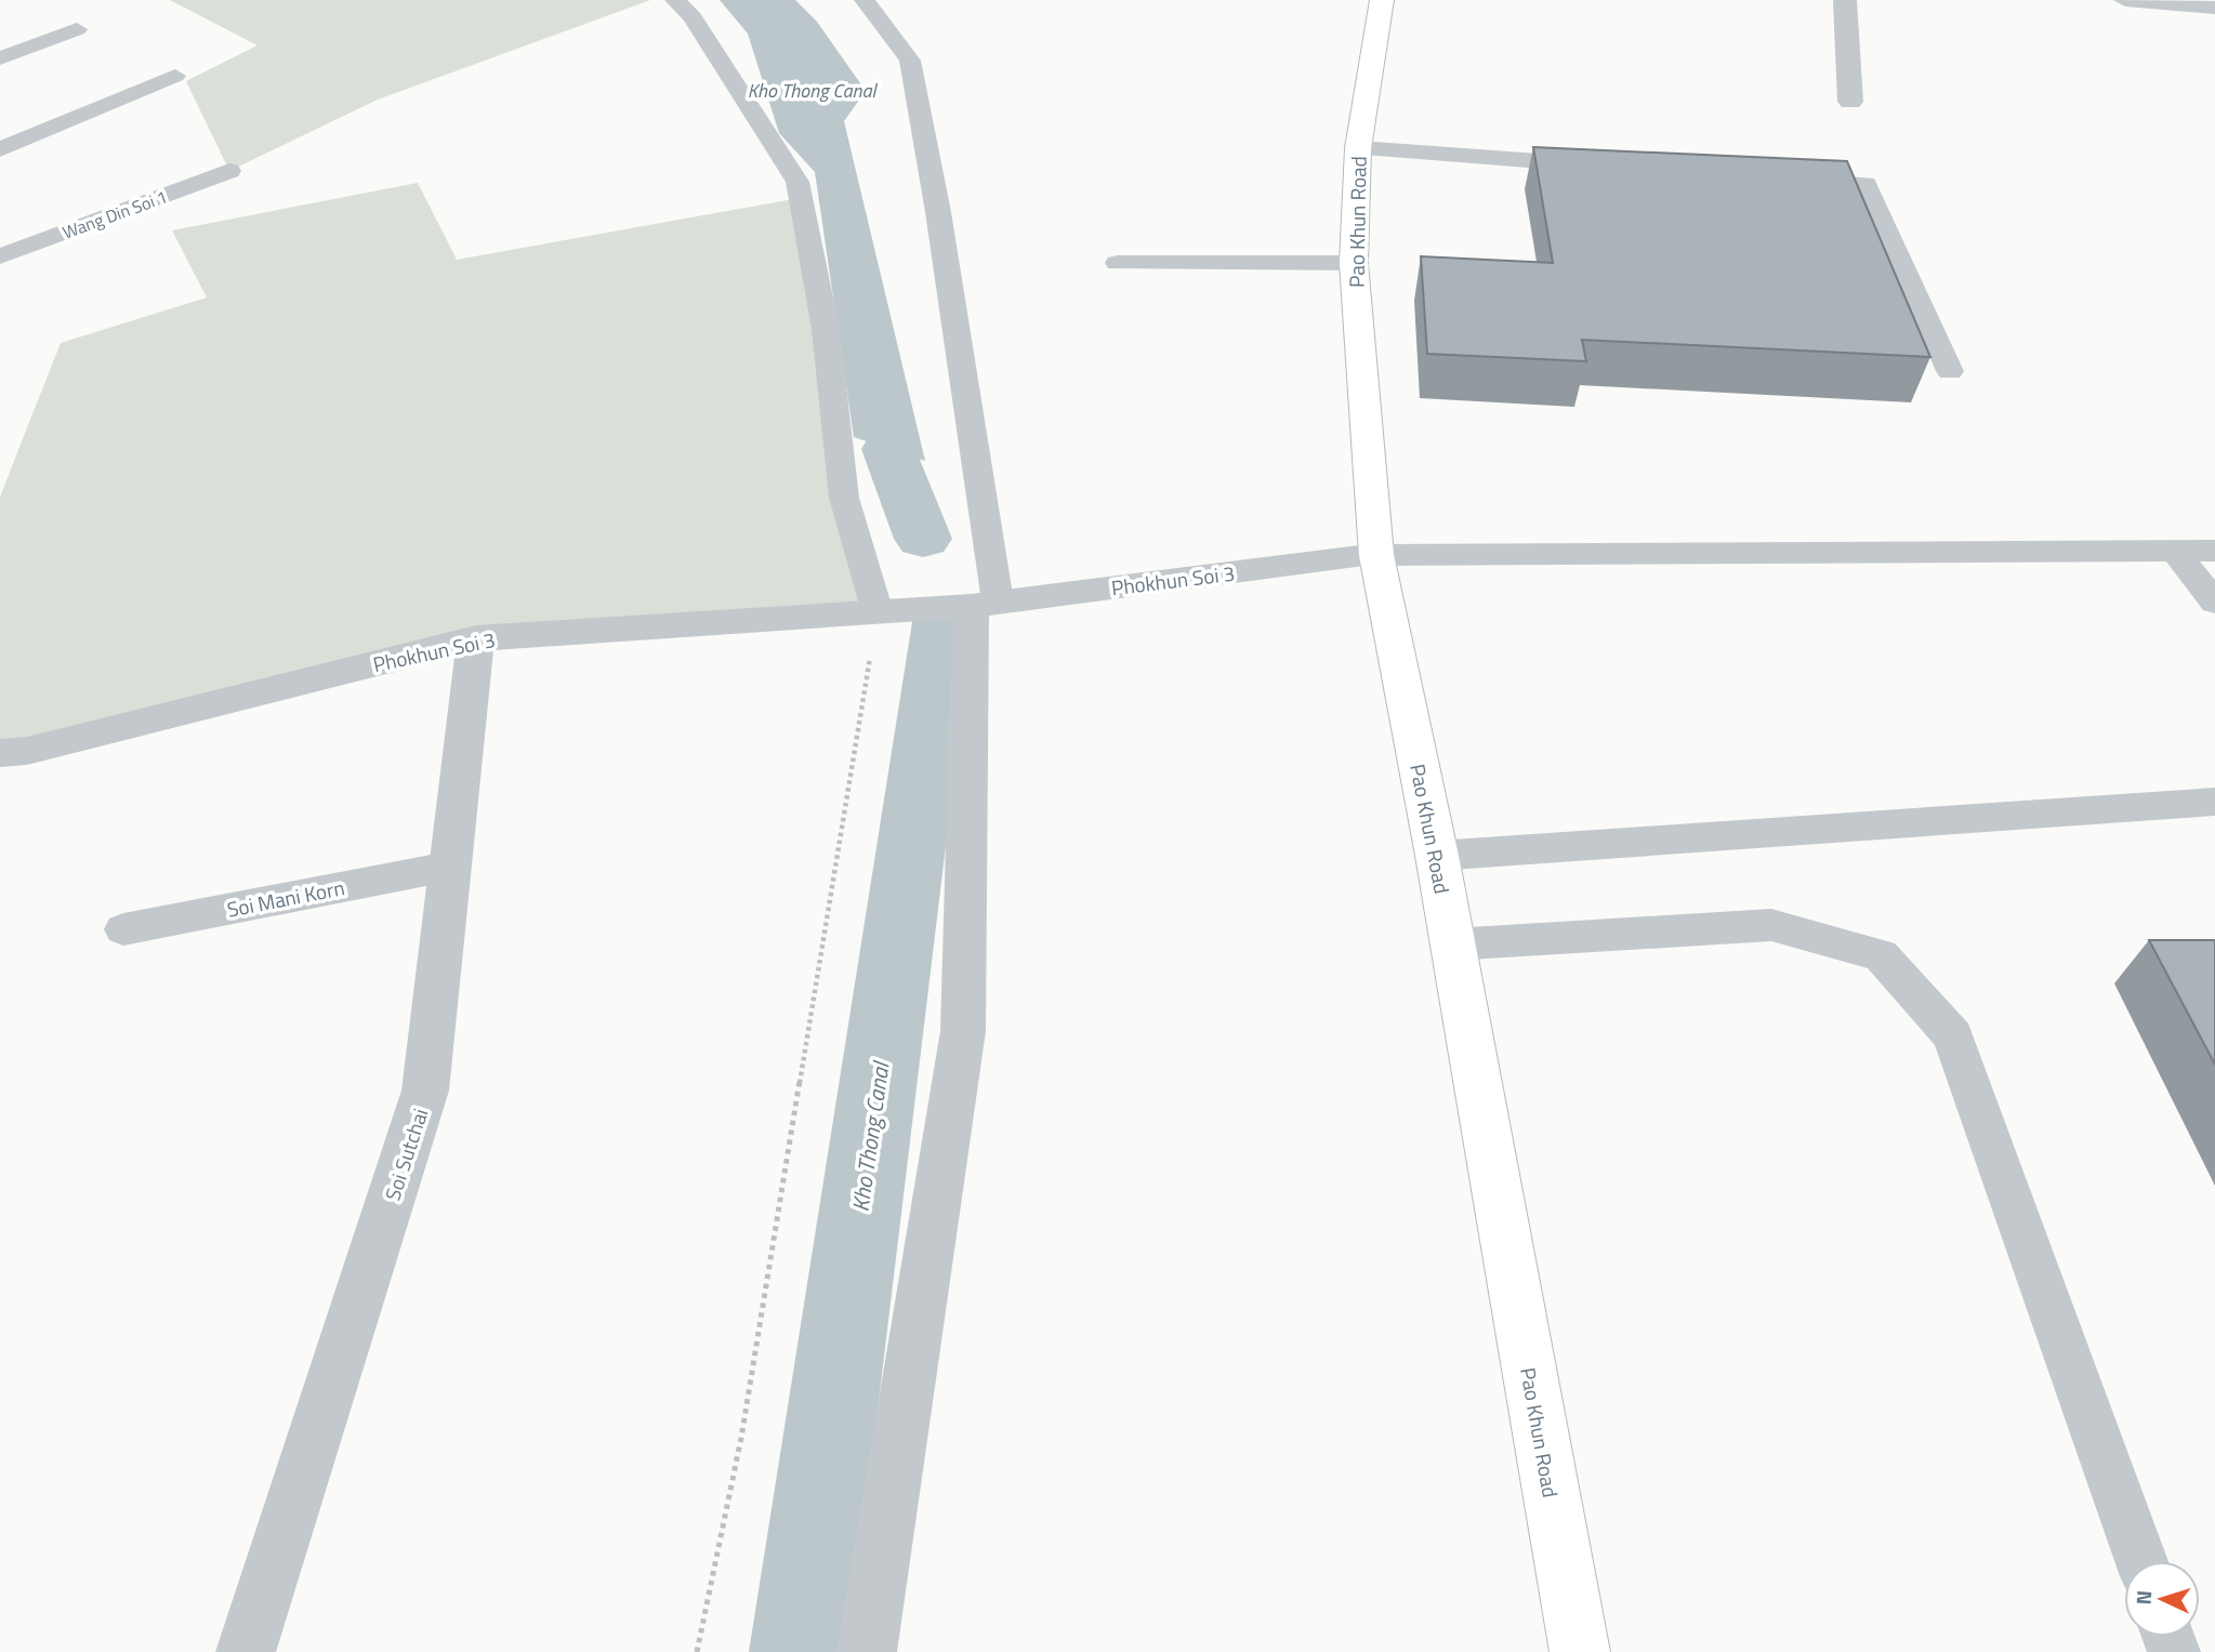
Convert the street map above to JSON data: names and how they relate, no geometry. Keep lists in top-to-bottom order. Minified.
{"streets":{"main road":["Pao Khun Road"],"street":["Phokhun Soi 3","Soi Sutchai"],"lane":["Wang Din Soi 1","Soi Mani Korn"]},"crossings":[["Pao Khun Road","Phokhun Soi 3"],["Phokhun Soi 3","Soi Sutchai"],["Soi Mani Korn","Soi Sutchai"]],"water":["Kho Thong Canal"],"north":"left"}
